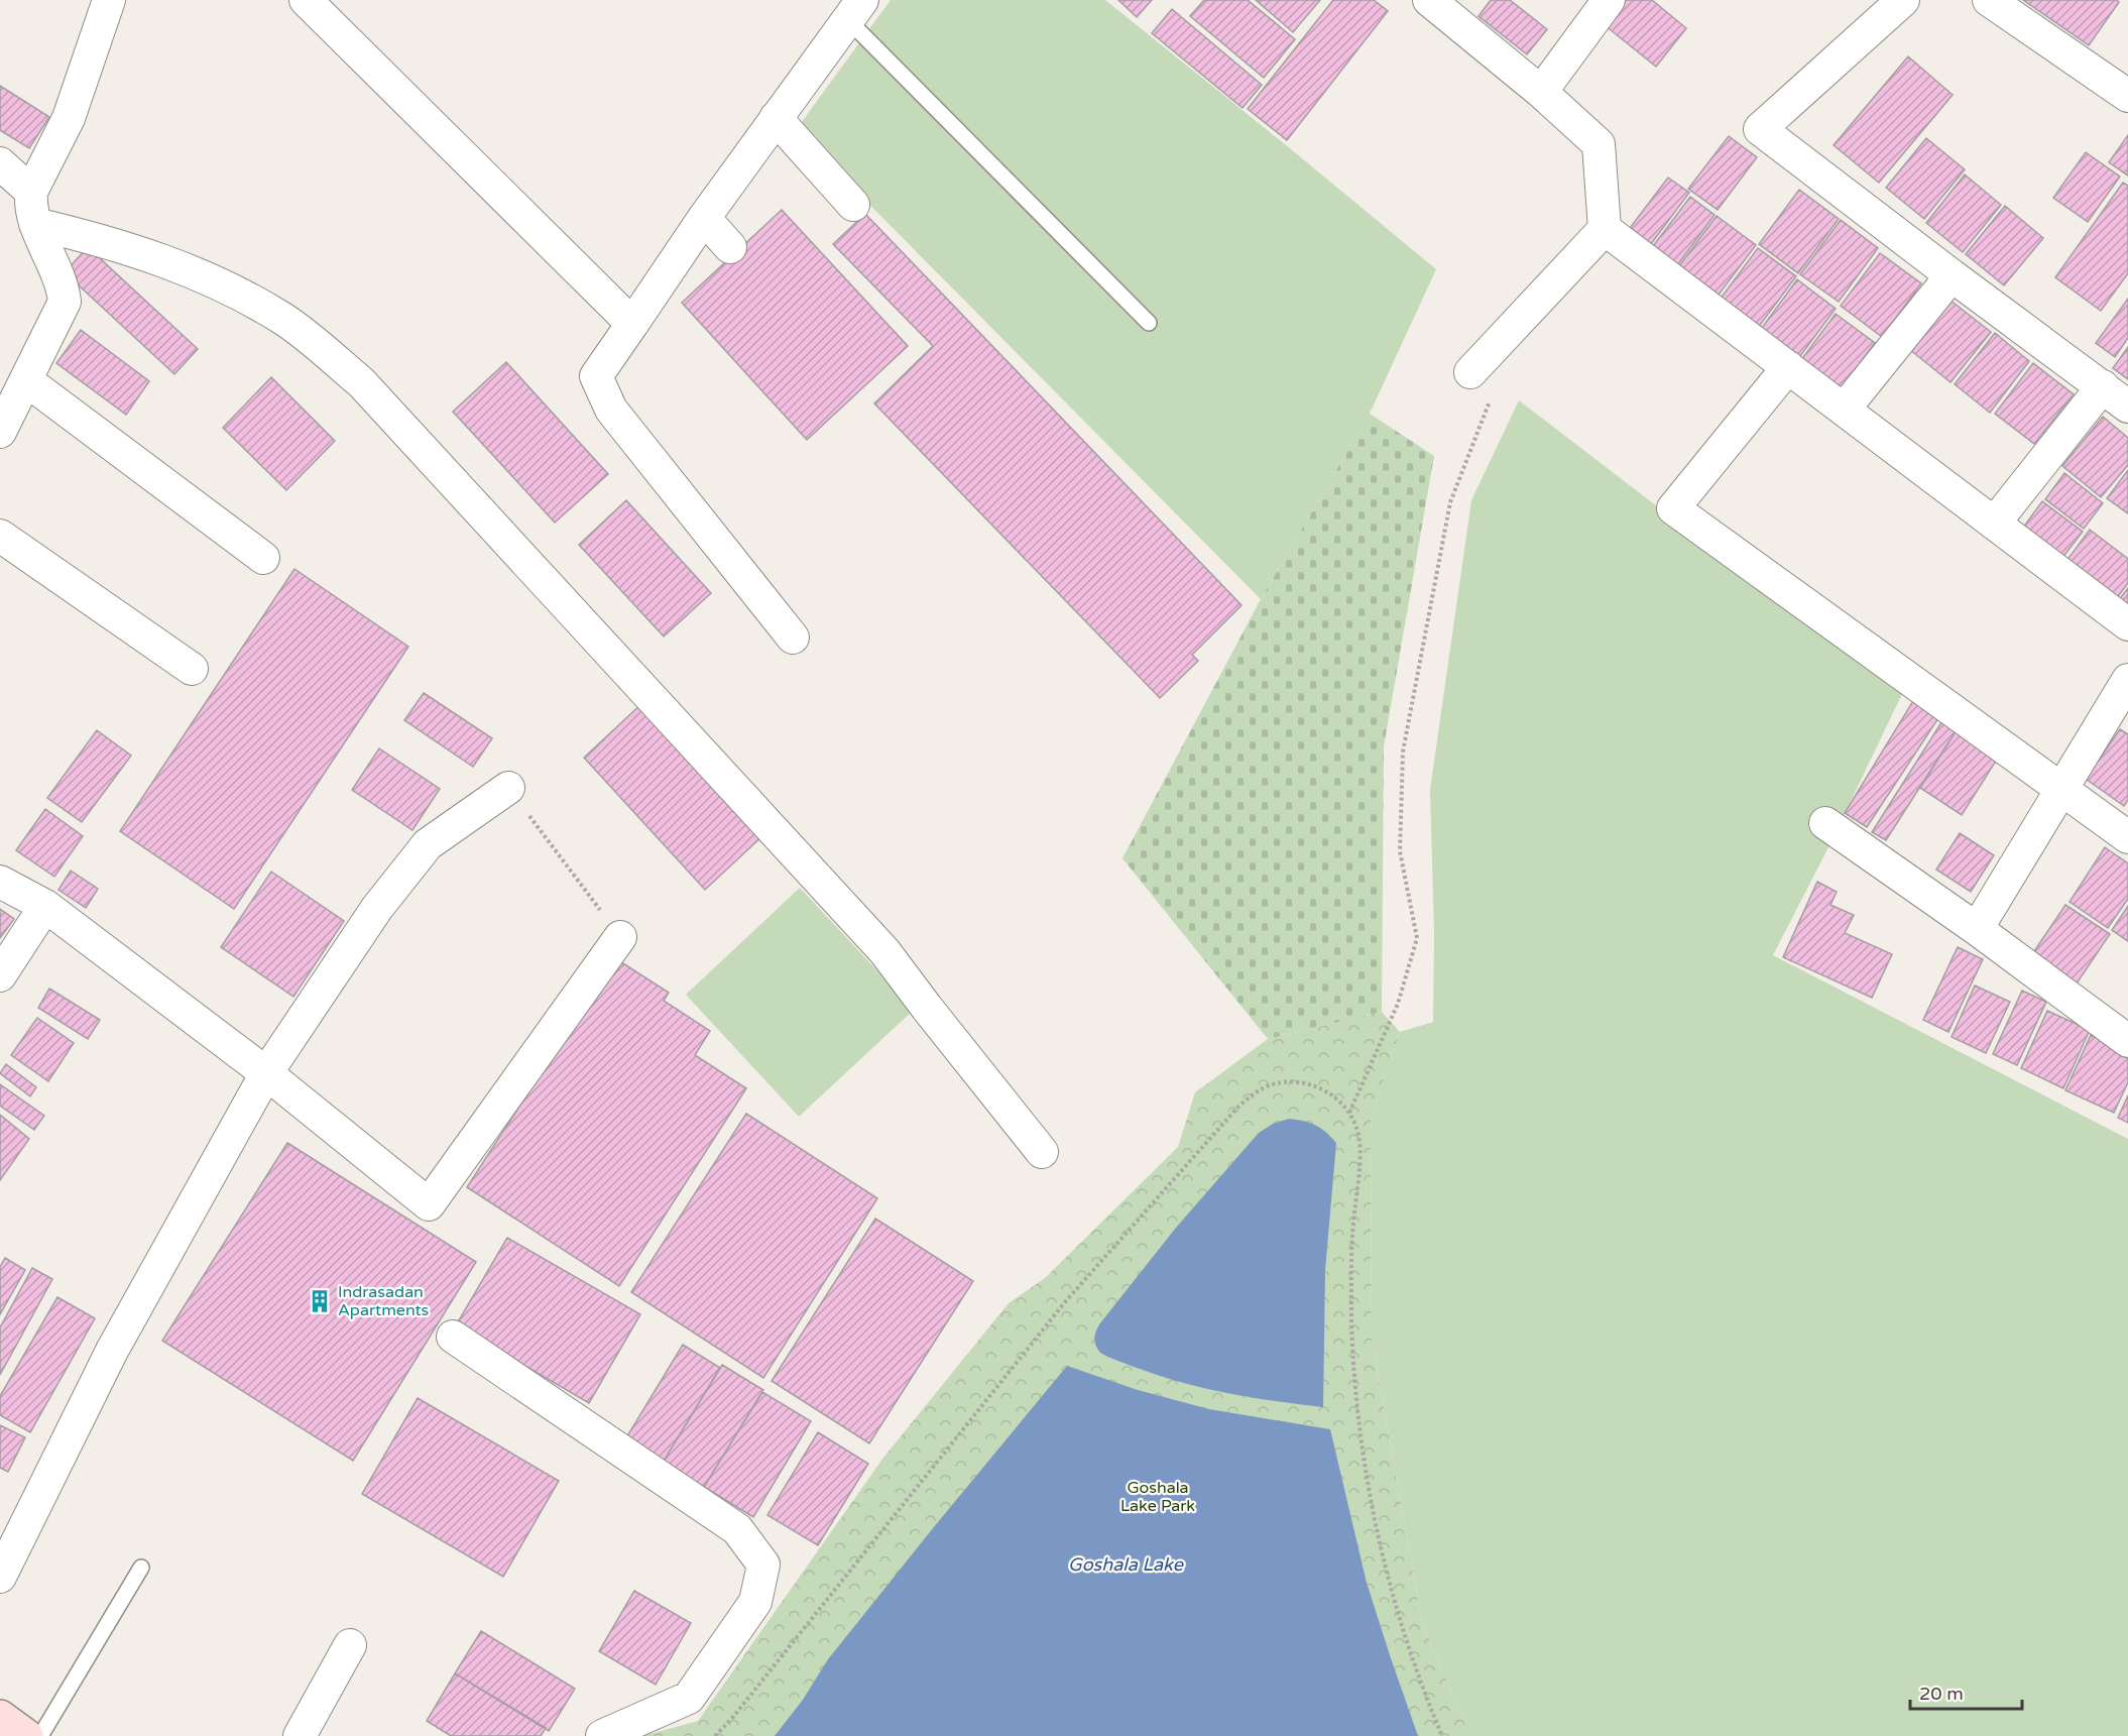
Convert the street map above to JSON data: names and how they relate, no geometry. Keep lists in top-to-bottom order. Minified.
{"water":["Goshala Lake"],"parks":["Goshala Lake Park"],"places":{"building":["Indrasadan Apartments"]},"scale_bar":"20 m"}
